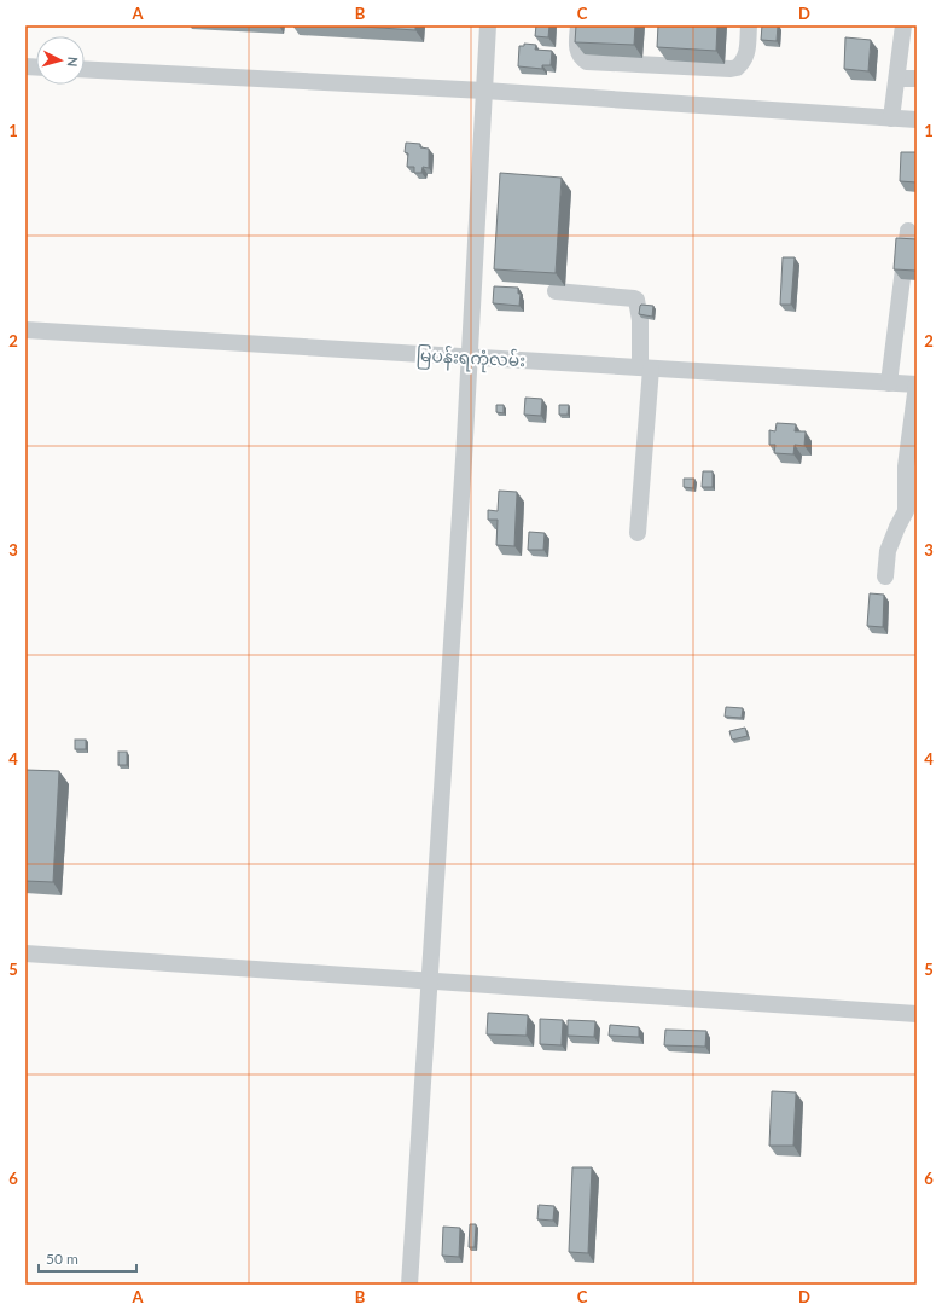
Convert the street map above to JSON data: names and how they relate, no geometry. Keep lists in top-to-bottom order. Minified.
{"streets":{"street":["မြပန်းရကုံလမ်း"]},"scale_bar":"50 m","north":"right","grid":{"columns":["A","B","C","D"],"rows":["1","2","3","4","5","6"]}}
